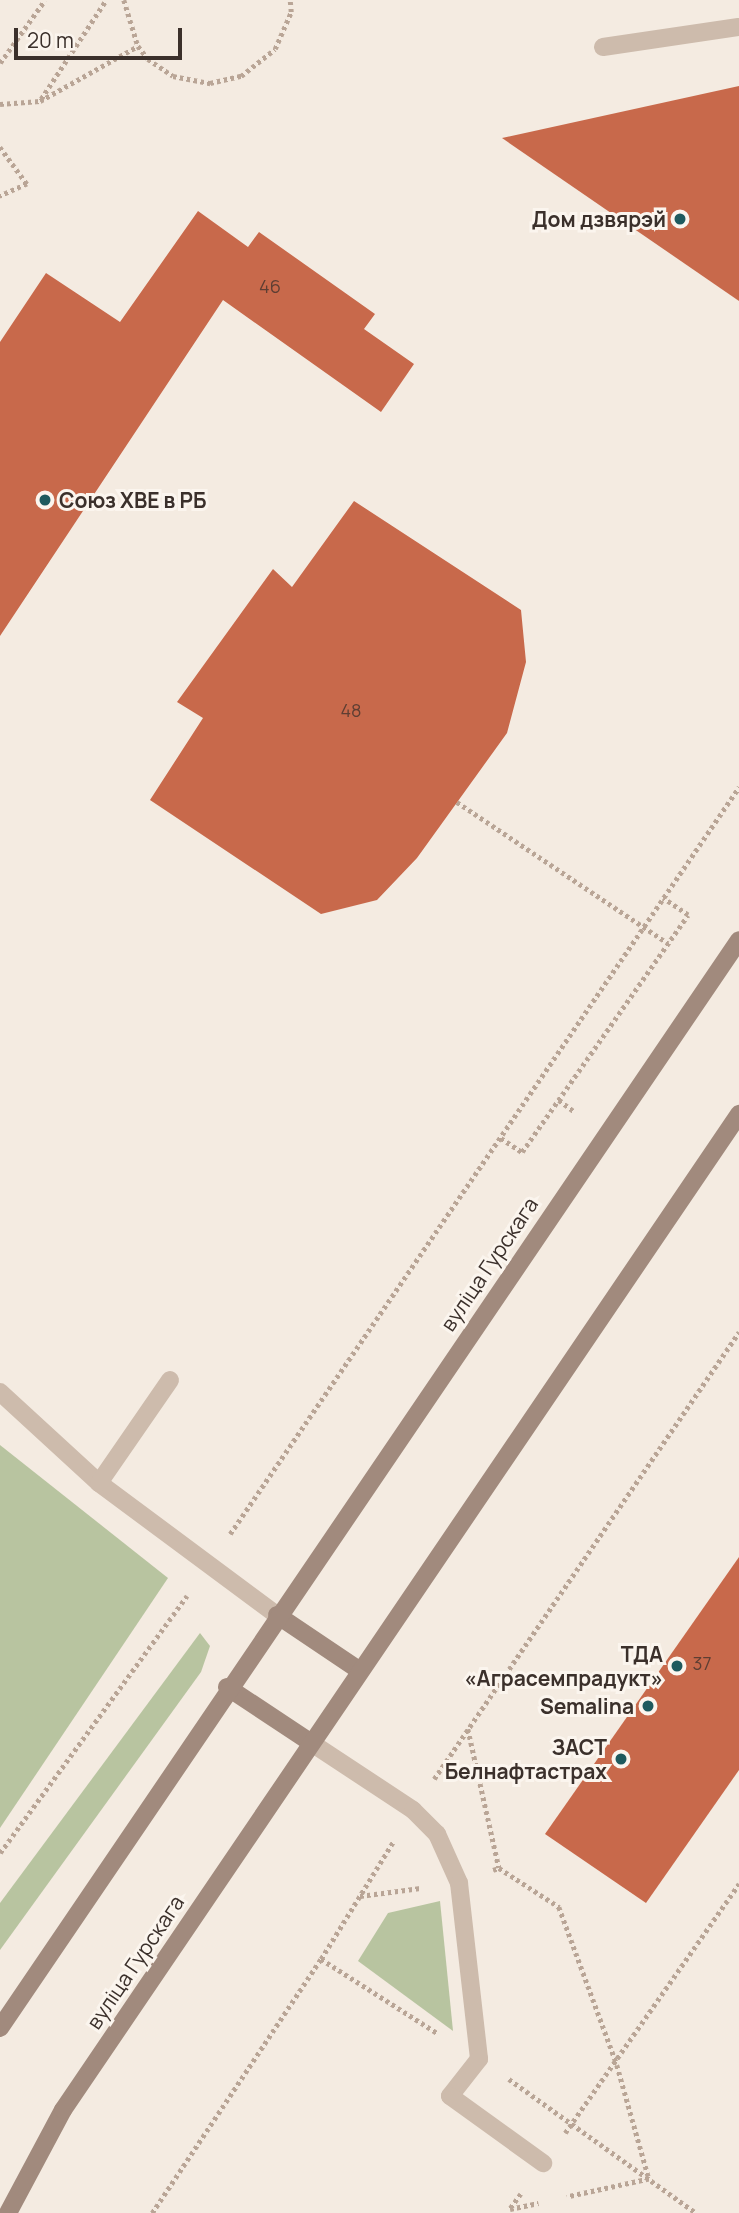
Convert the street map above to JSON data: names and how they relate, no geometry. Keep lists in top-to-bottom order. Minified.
{"streets":{"main road":["вуліца Гурскага"]},"places":["Дом дзвярэй","Союз ХВЕ в РБ","ТДА «Аграсемпрадукт»","Semalina","ЗАСТ Белнафтастрах"],"house_numbers":["46","48","37"],"scale_bar":"20 m"}
